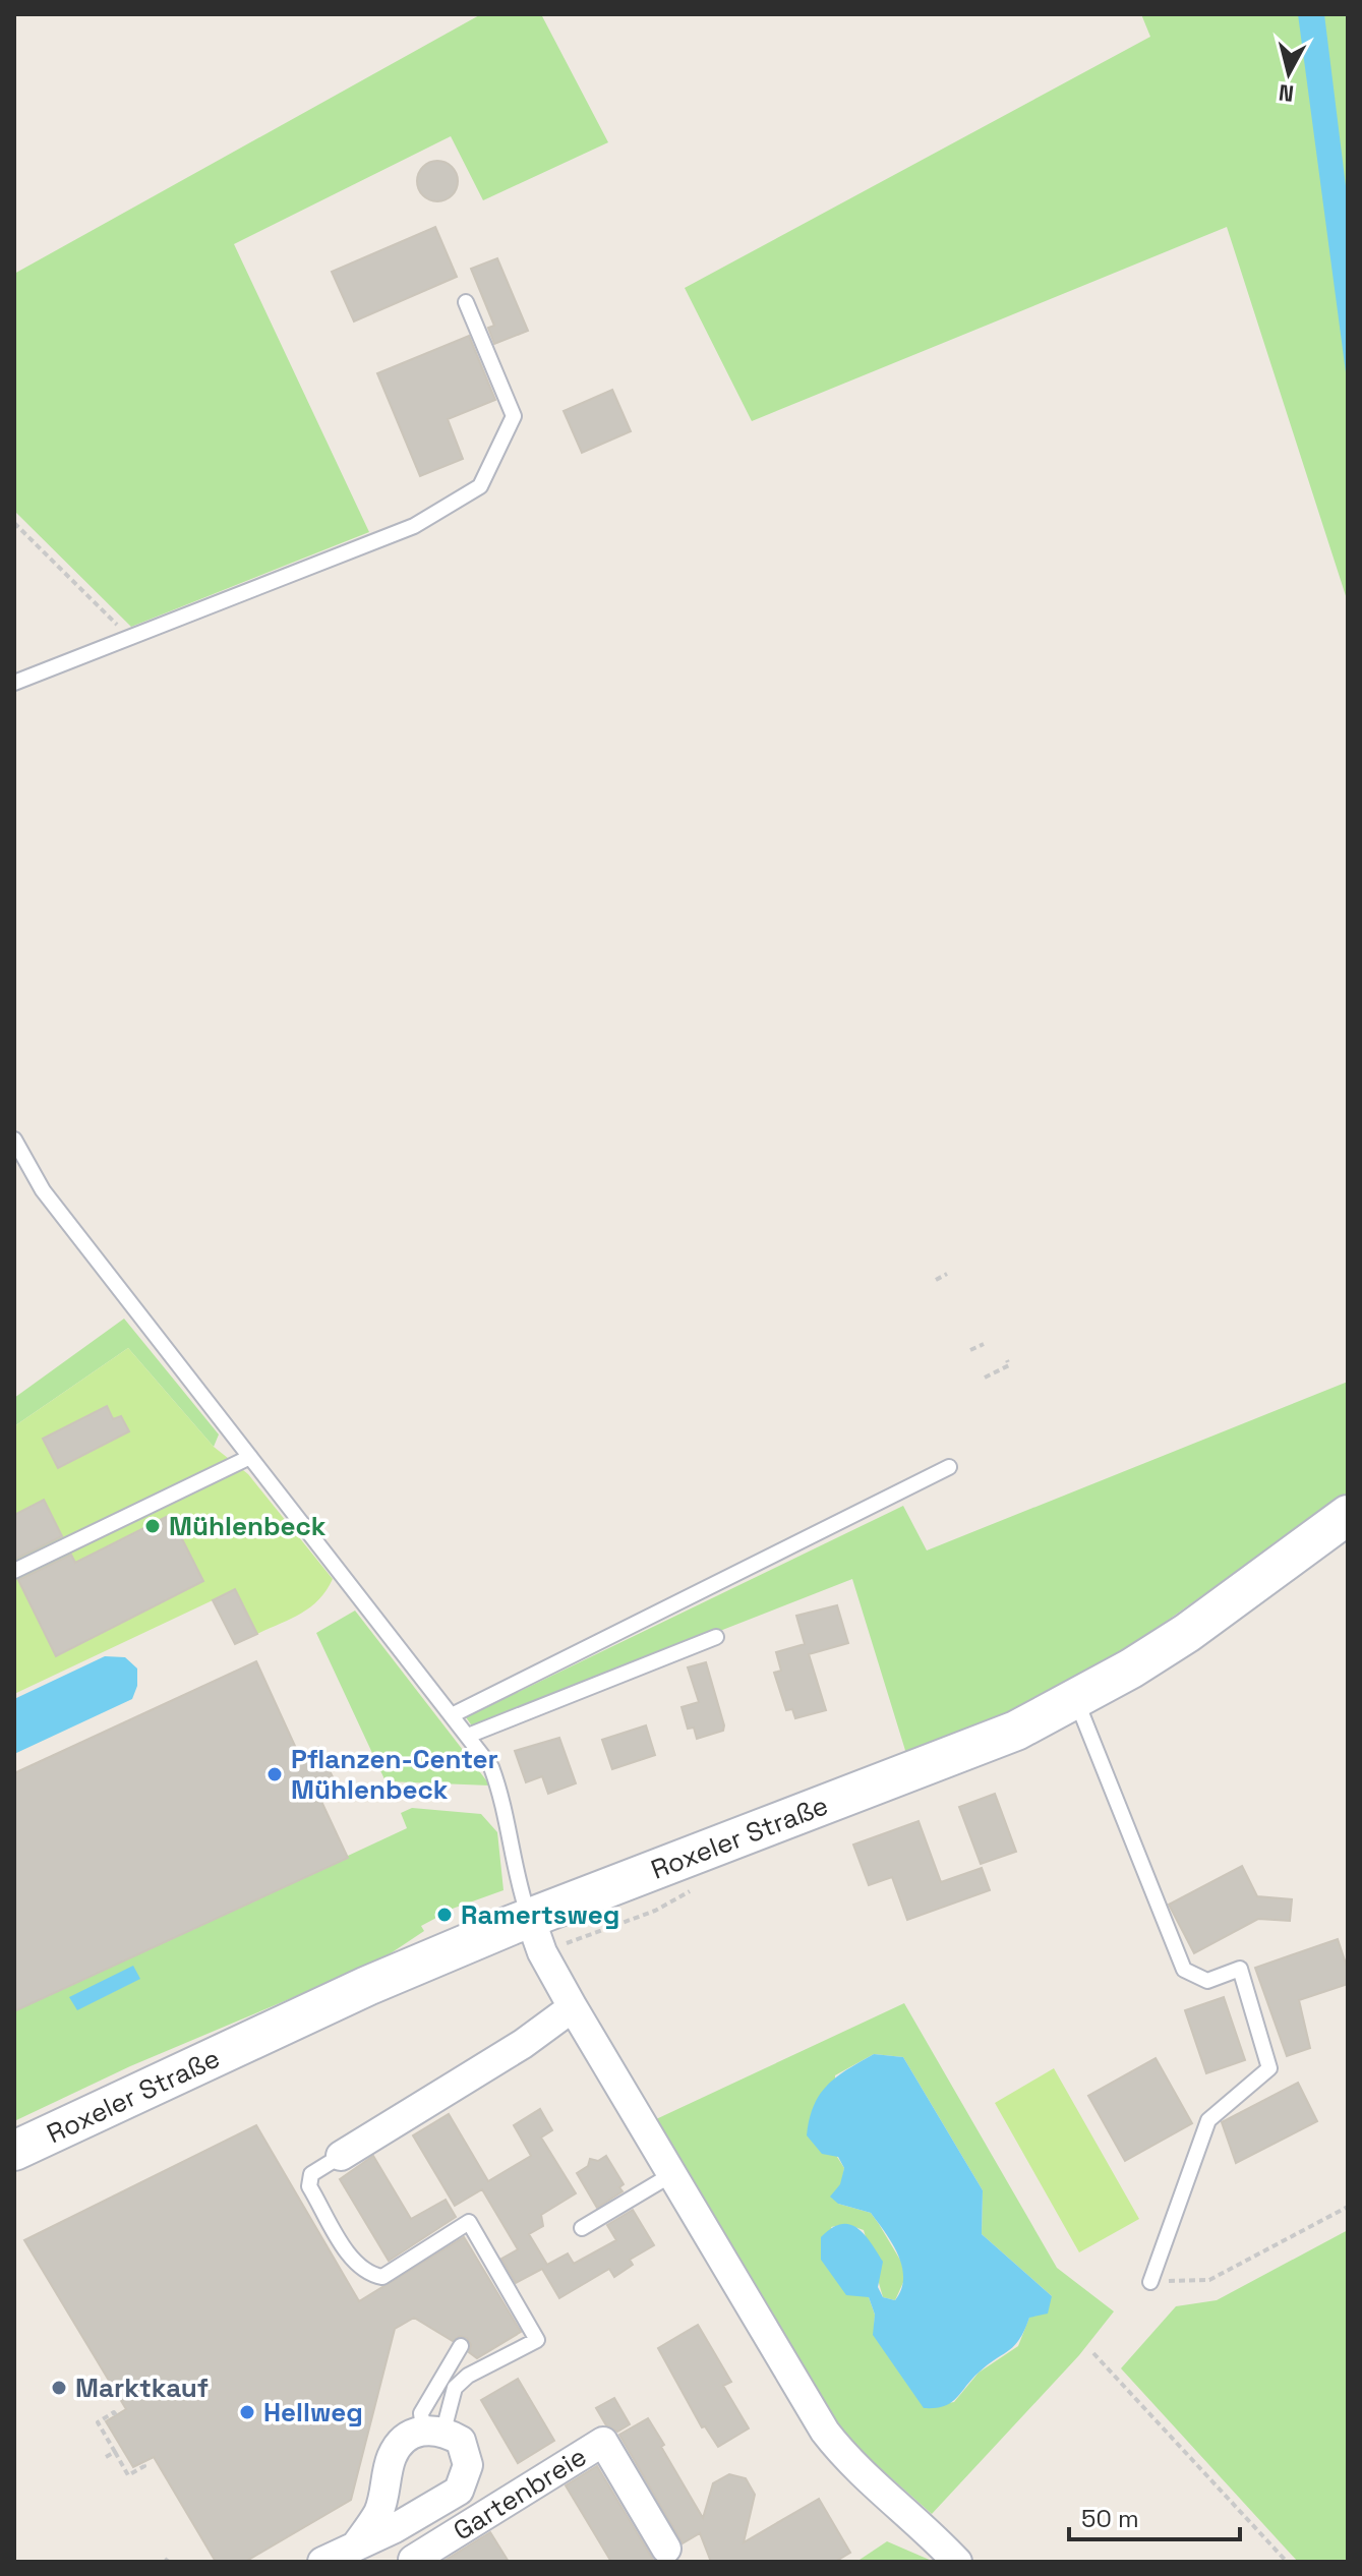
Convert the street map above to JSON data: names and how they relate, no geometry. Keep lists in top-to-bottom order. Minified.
{"streets":{"main road":["Roxeler Straße"],"street":["Gartenbreie"]},"places":["Mühlenbeck","Pflanzen-Center Mühlenbeck","Ramertsweg","Marktkauf","Hellweg"],"scale_bar":"50 m","north":"bottom"}
